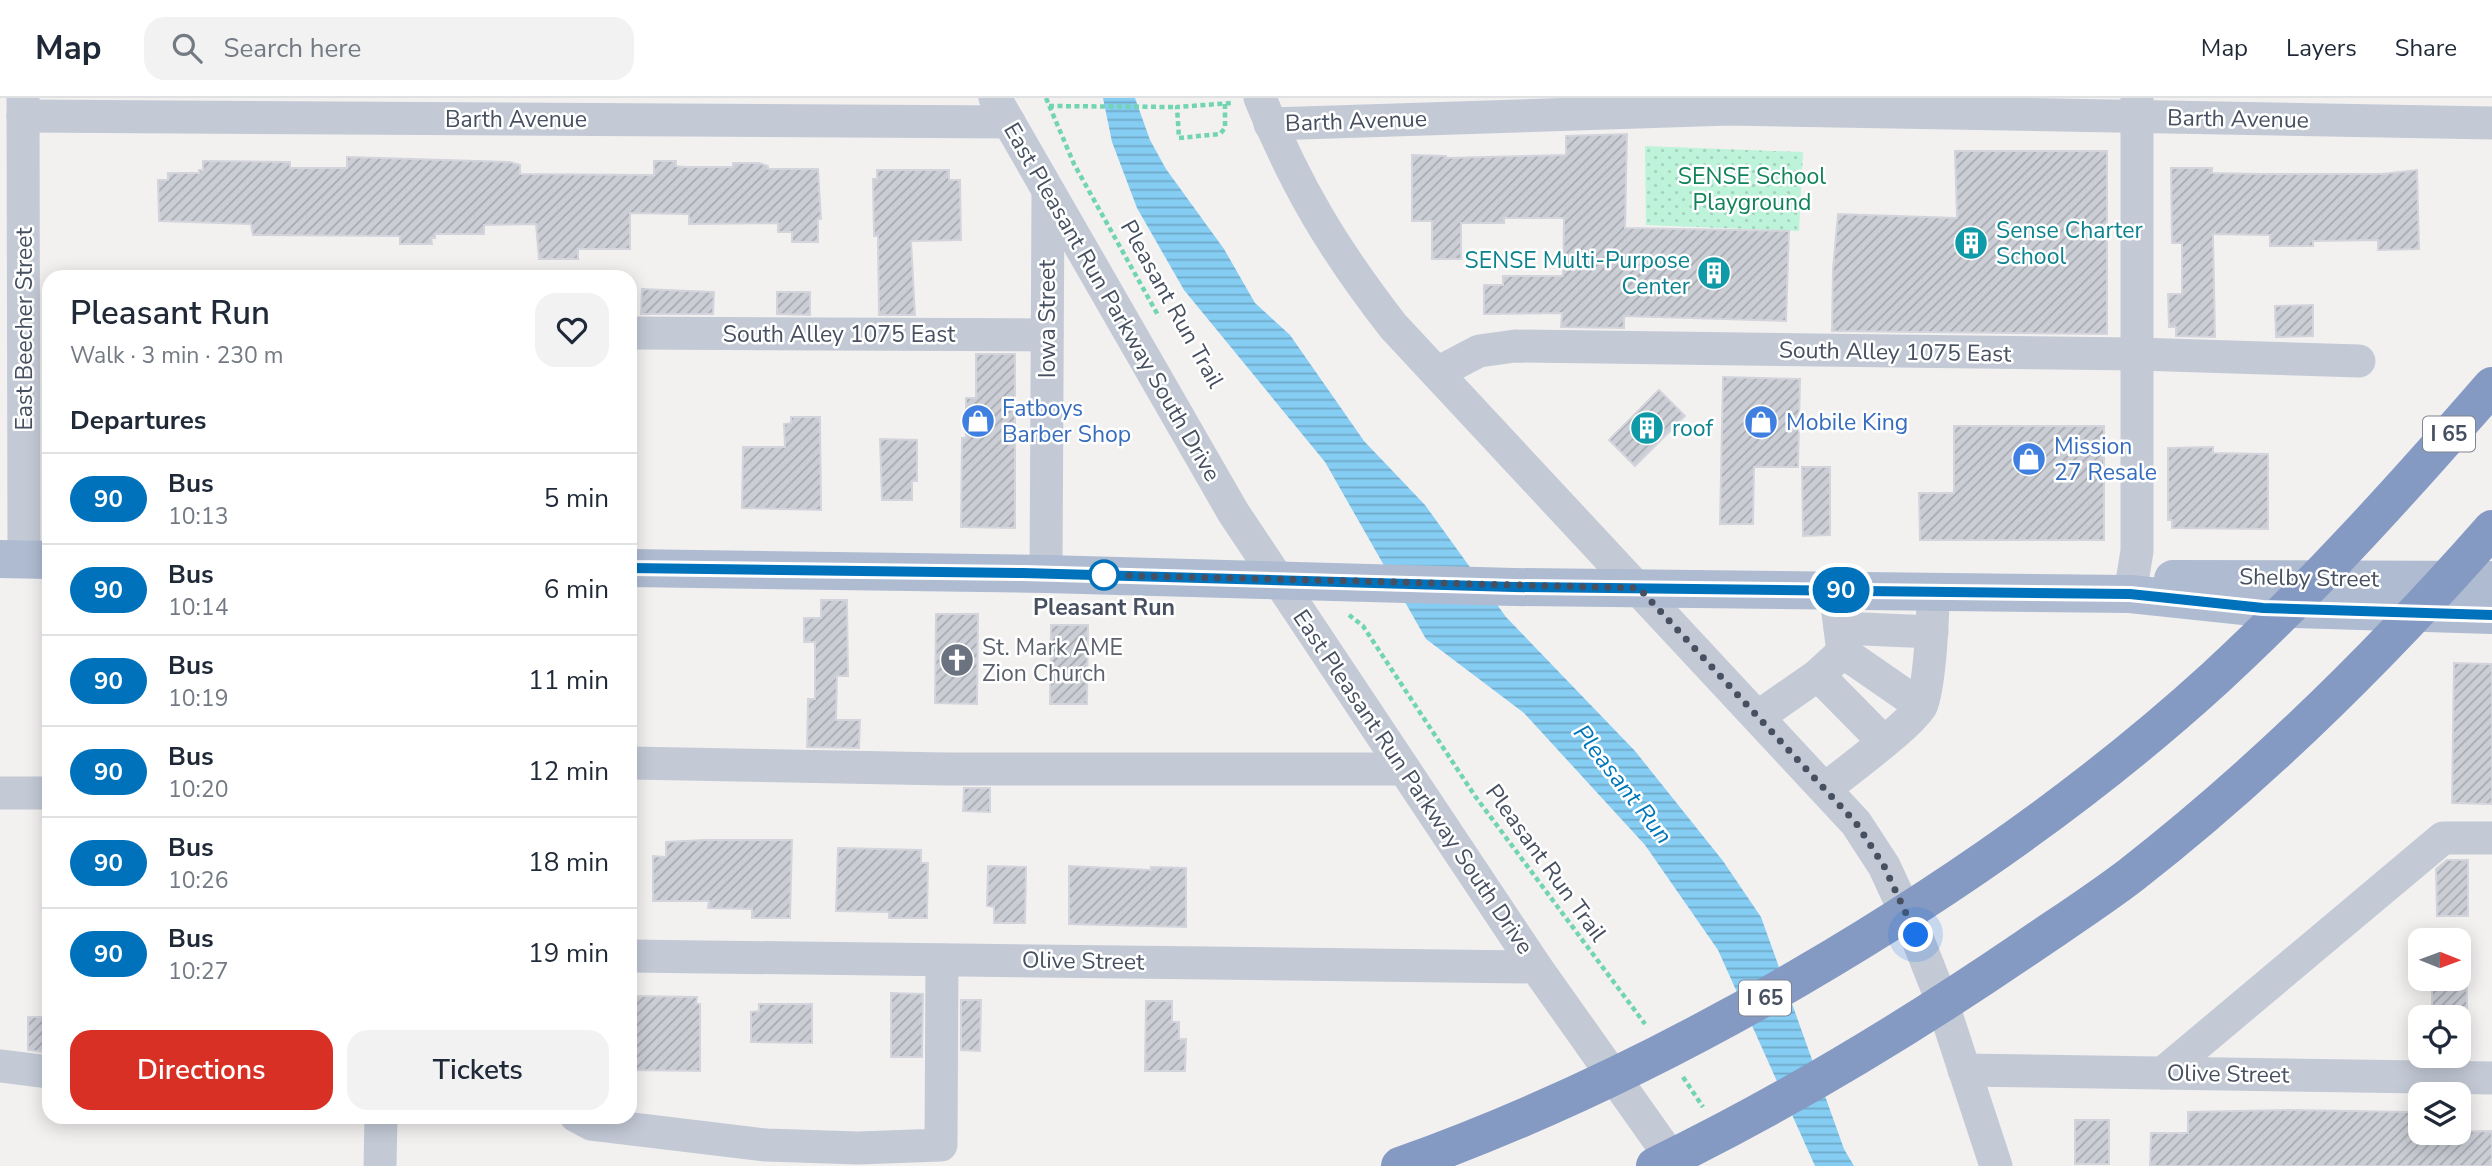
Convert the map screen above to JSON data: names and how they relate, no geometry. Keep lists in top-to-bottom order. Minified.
{"streets":{"highway":["I 65"],"main road":["Shelby Street"],"street":["Barth Avenue","East Pleasant Run Parkway South Drive","Iowa Street","East Beecher Street","South Alley 1075 East","Olive Street"],"path":["Pleasant Run Trail"]},"crossings":[["Barth Avenue","East Pleasant Run Parkway South Drive"],["Barth Avenue","East Beecher Street"],["East Pleasant Run Parkway South Drive","Iowa Street"],["East Pleasant Run Parkway South Drive","Shelby Street"],["East Pleasant Run Parkway South Drive","Olive Street"],["Pleasant Run Trail","Shelby Street"],["Iowa Street","South Alley 1075 East"],["Iowa Street","Shelby Street"]],"water":["Pleasant Run"],"parks":["SENSE School Playground"],"places":{"building":["Sense Charter School","SENSE Multi-Purpose Center","roof"],"shop":["Fatboys Barber Shop","Mobile King","Mission 27 Resale"],"other":["Pleasant Run"],"church":["St. Mark AME Zion Church"]},"lines":["bus line 90"],"north":"right","page":{"header":"Map","search":"Search here","nav":["Map","Layers","Share"],"on_map":"90","heading":[["Pleasant Run","Walk · 3 min · 230 m"],"Departures"],"list":[{"mark":"90","name":"Bus","note":"10:13","value":"5 min"},{"mark":"90","name":"Bus","note":"10:14","value":"6 min"},{"mark":"90","name":"Bus","note":"10:19","value":"11 min"},{"mark":"90","name":"Bus","note":"10:20","value":"12 min"},{"mark":"90","name":"Bus","note":"10:26","value":"18 min"},{"mark":"90","name":"Bus","note":"10:27","value":"19 min"}],"buttons":["Directions","Tickets"]}}
